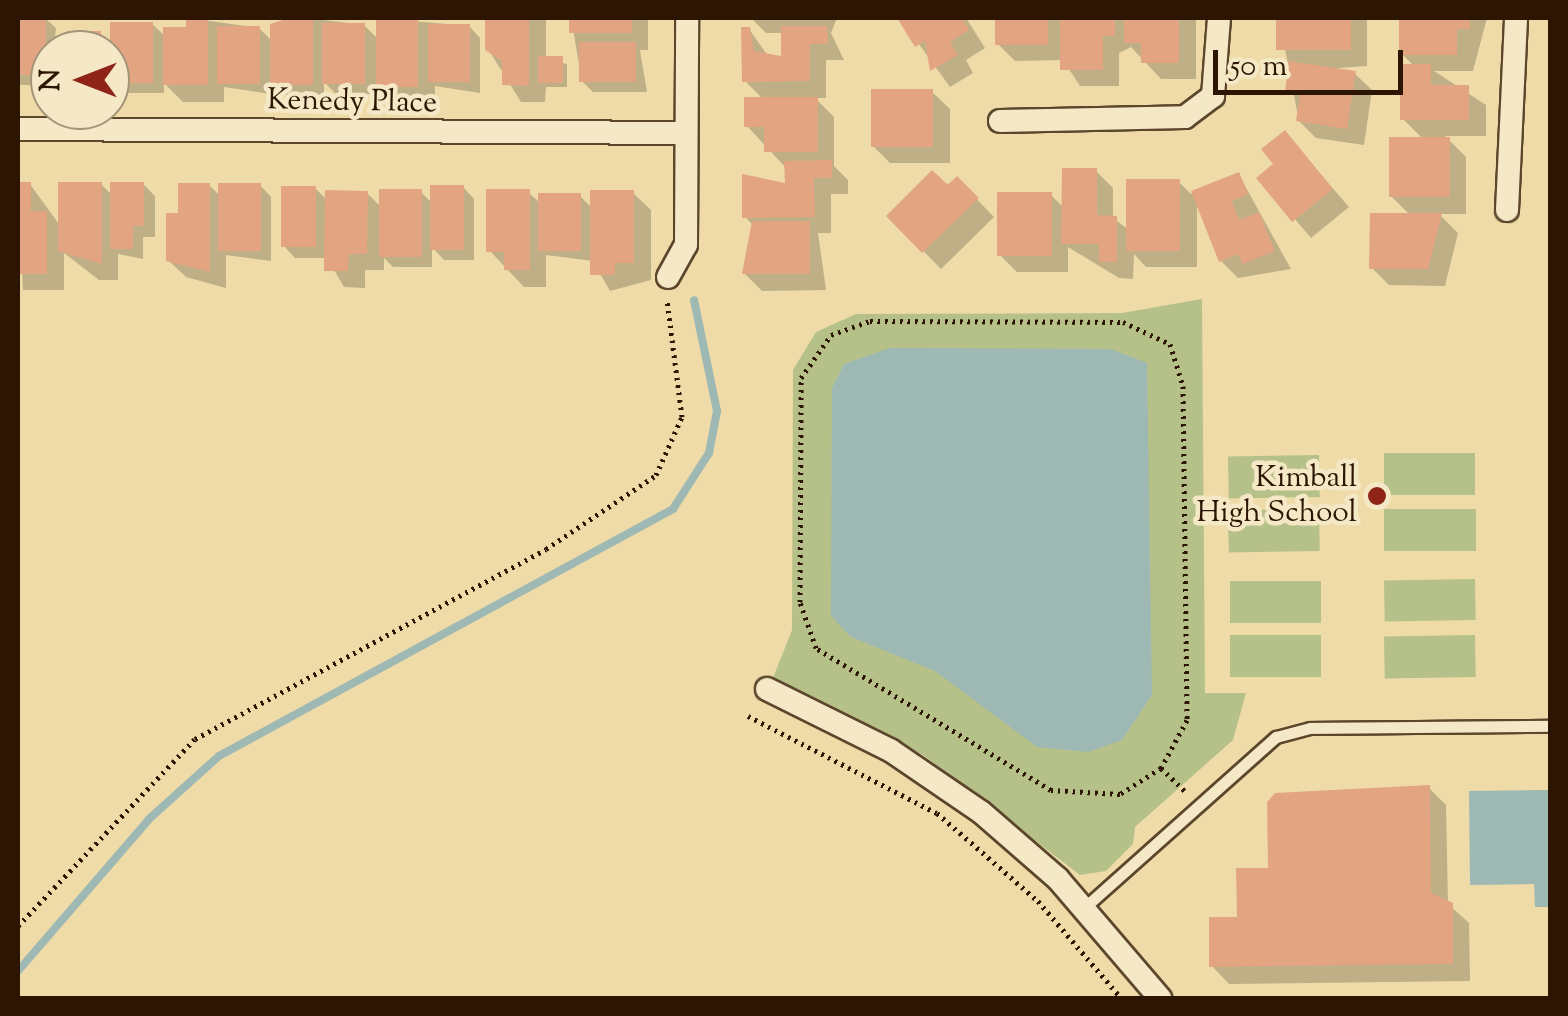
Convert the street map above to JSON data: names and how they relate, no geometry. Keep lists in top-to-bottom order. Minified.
{"streets":{"street":["Kenedy Place"]},"places":["Kimball High School"],"scale_bar":"50 m","north":"left"}
